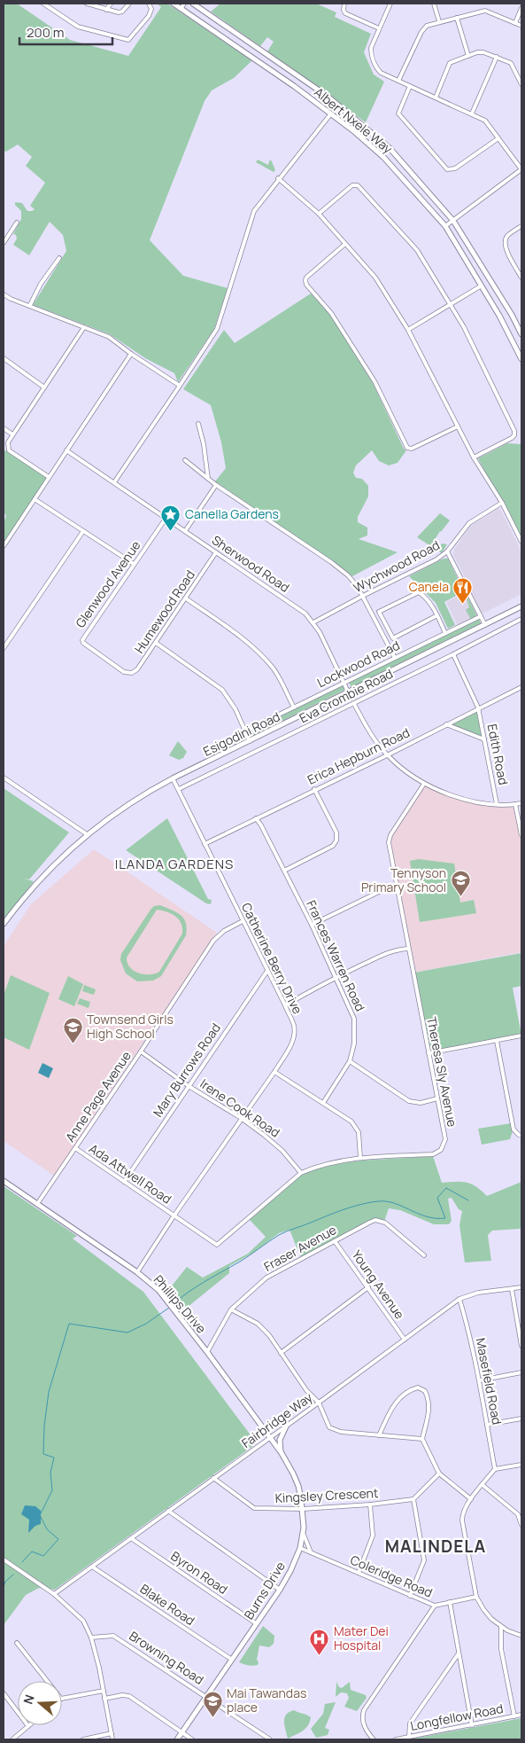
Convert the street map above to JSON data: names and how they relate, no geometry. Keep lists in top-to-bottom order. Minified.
{"streets":{"main road":["Albert Nxele Way","Esigodini Road","Phillips Drive","Burns Drive"],"street":["Sherwood Road","Wychwood Road","Glenwood Avenue","Humewood Road","Lockwood Road","Eva Crombie Road","Edith Road","Erica Hepburn Road","Frances Warren Road","Catherine Berry Drive","Mary Burrows Road","Theresa Sly Avenue","Anne Page Avenue","Irene Cook Road","Ada Attwell Road","Fraser Avenue","Young Avenue","Masefield Road","Fairbridge Way","Kingsley Crescent","Byron Road","Coleridge Road","Blake Road","Browning Road","Longfellow Road"]},"crossings":[["Sherwood Road","Wychwood Road"],["Sherwood Road","Glenwood Avenue"],["Sherwood Road","Humewood Road"],["Sherwood Road","Lockwood Road"],["Sherwood Road","Esigodini Road"],["Glenwood Avenue","Humewood Road"],["Eva Crombie Road","Edith Road"],["Eva Crombie Road","Catherine Berry Drive"],["Esigodini Road","Catherine Berry Drive"],["Edith Road","Erica Hepburn Road"],["Erica Hepburn Road","Frances Warren Road"],["Erica Hepburn Road","Catherine Berry Drive"],["Catherine Berry Drive","Mary Burrows Road"],["Catherine Berry Drive","Theresa Sly Avenue"],["Catherine Berry Drive","Anne Page Avenue"],["Catherine Berry Drive","Irene Cook Road"],["Catherine Berry Drive","Ada Attwell Road"],["Catherine Berry Drive","Phillips Drive"],["Mary Burrows Road","Irene Cook Road"],["Mary Burrows Road","Ada Attwell Road"],["Theresa Sly Avenue","Irene Cook Road"],["Theresa Sly Avenue","Ada Attwell Road"],["Anne Page Avenue","Irene Cook Road"],["Anne Page Avenue","Ada Attwell Road"],["Anne Page Avenue","Phillips Drive"],["Fraser Avenue","Young Avenue"],["Fraser Avenue","Phillips Drive"],["Young Avenue","Fairbridge Way"],["Phillips Drive","Fairbridge Way"],["Phillips Drive","Burns Drive"],["Masefield Road","Fairbridge Way"],["Fairbridge Way","Kingsley Crescent"],["Fairbridge Way","Byron Road"],["Fairbridge Way","Burns Drive"],["Fairbridge Way","Blake Road"],["Kingsley Crescent","Burns Drive"],["Byron Road","Burns Drive"],["Coleridge Road","Burns Drive"],["Burns Drive","Blake Road"],["Burns Drive","Browning Road"]],"districts":["ILANDA GARDENS","MALINDELA"],"places":{"place":["Canella Gardens"],"restaurant":["Canela"],"school or university":["Tennyson Primary School","Townsend Girls High School","Mai Tawandas place"],"hospital":["Mater Dei Hospital"]},"scale_bar":"200 m","north":"left"}
